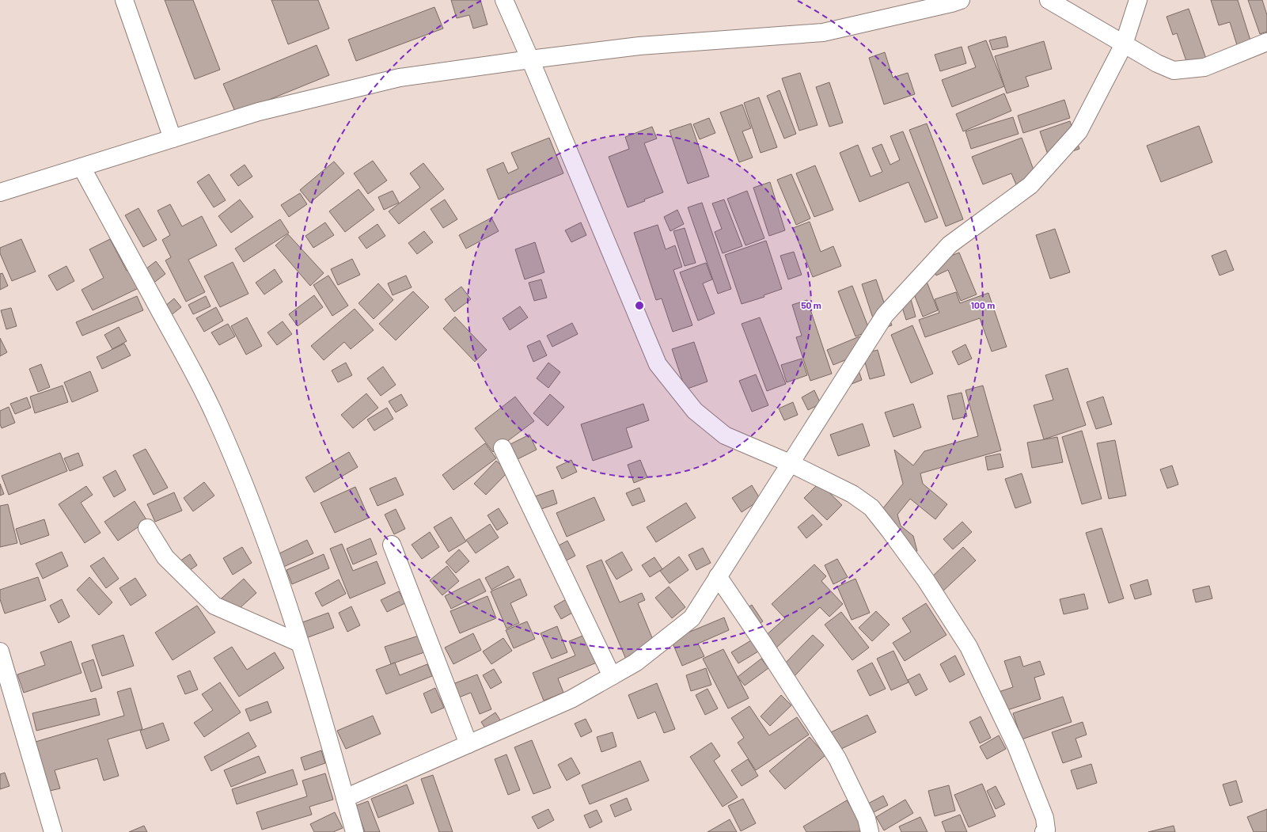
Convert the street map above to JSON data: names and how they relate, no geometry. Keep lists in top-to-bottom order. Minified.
{"rings":["50 m","100 m"]}
